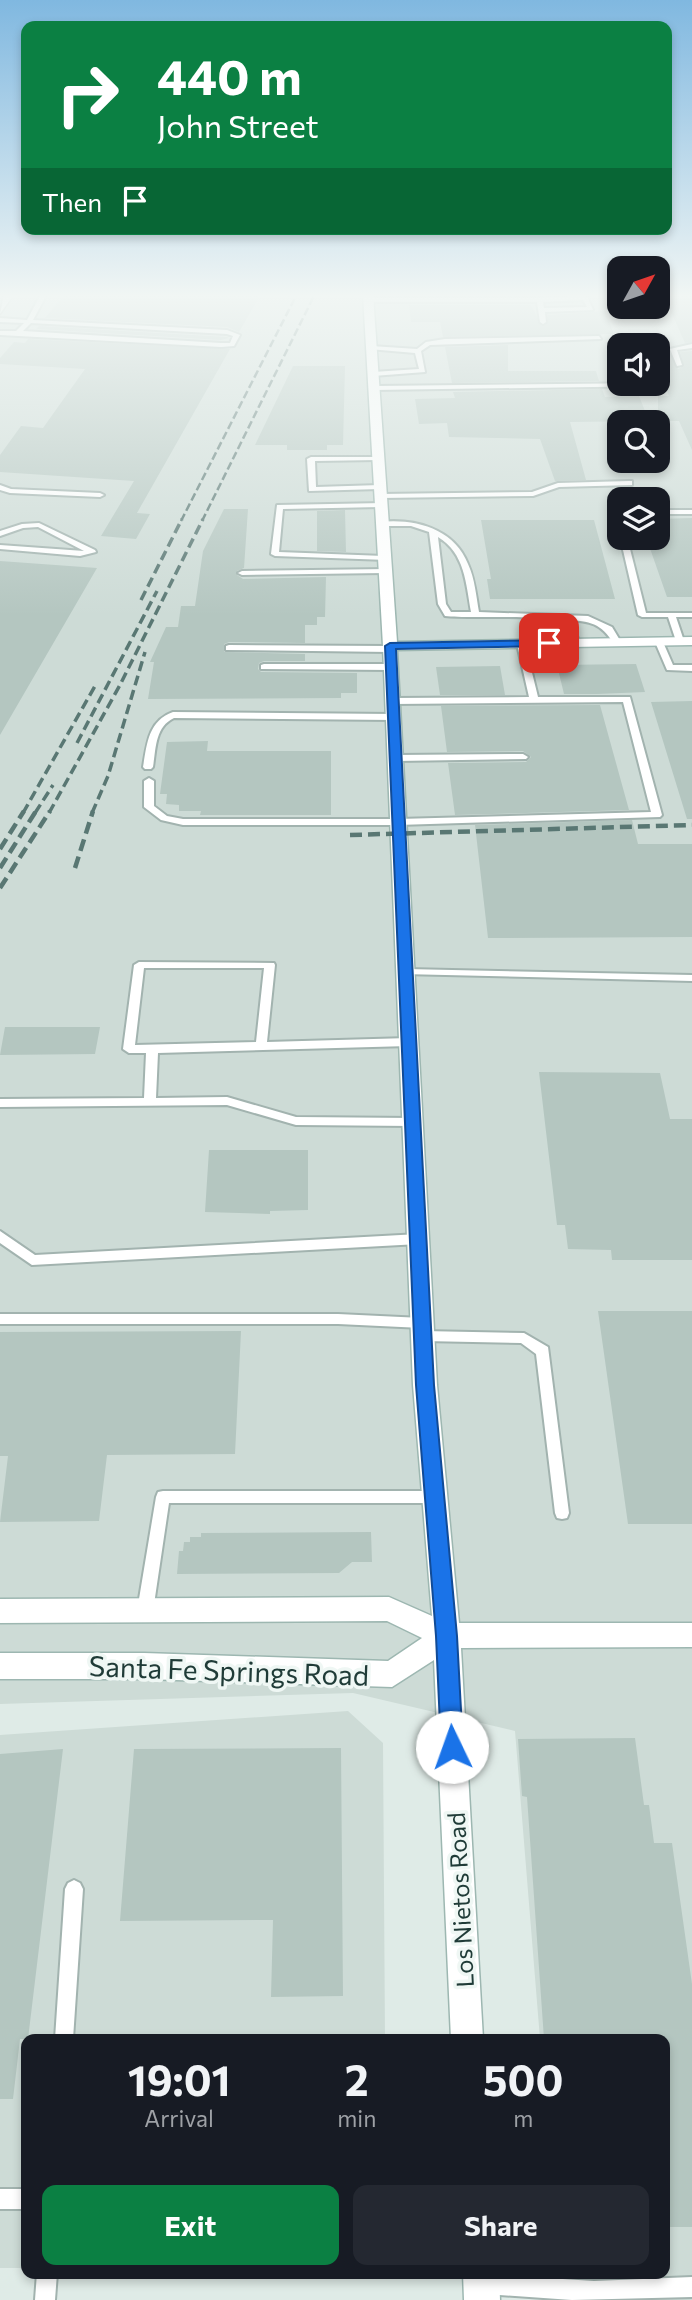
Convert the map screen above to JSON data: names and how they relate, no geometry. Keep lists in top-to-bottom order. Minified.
{"streets":{"main road":["Santa Fe Springs Road","Los Nietos Road"]},"crossings":[["Santa Fe Springs Road","Los Nietos Road"]],"north":"top right","page":{"turn":["440 m","John Street"],"then":"Then","eta":["19:01","Arrival","2","min","500","m"],"buttons":["Exit","Share"]}}
